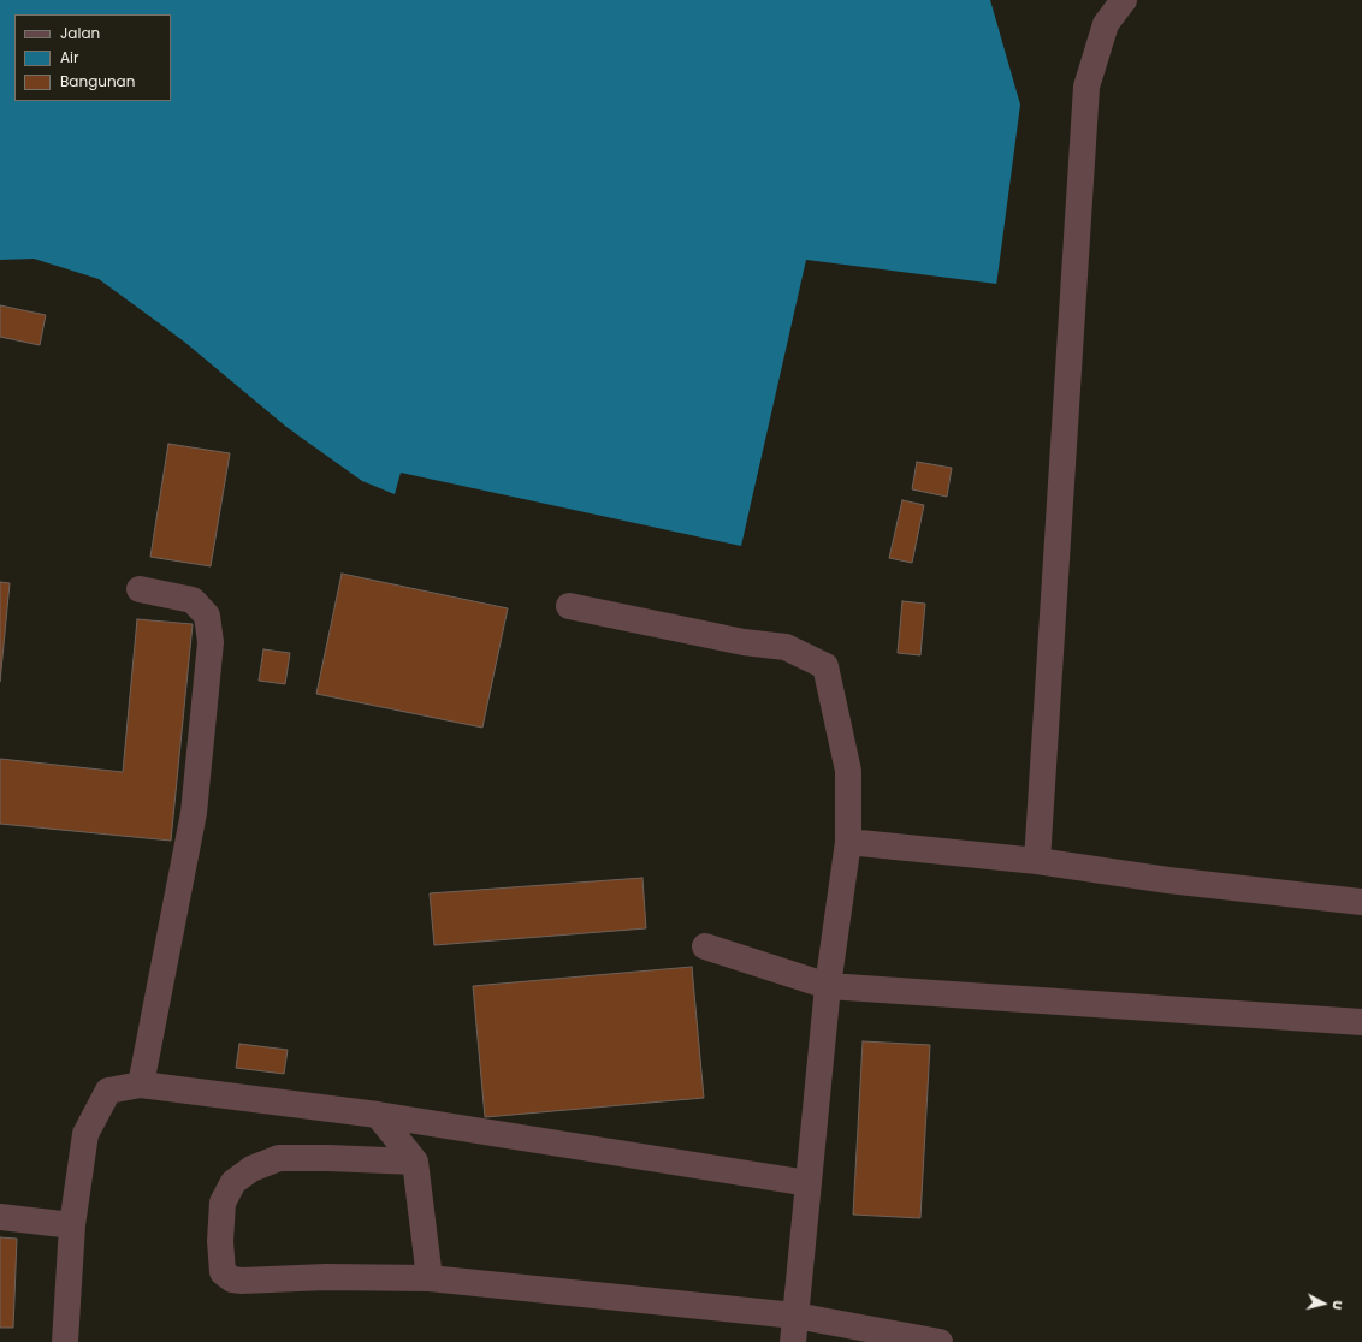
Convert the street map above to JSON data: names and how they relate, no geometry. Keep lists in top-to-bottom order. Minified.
{"legend":["Jalan","Air","Bangunan"],"north":"right"}
